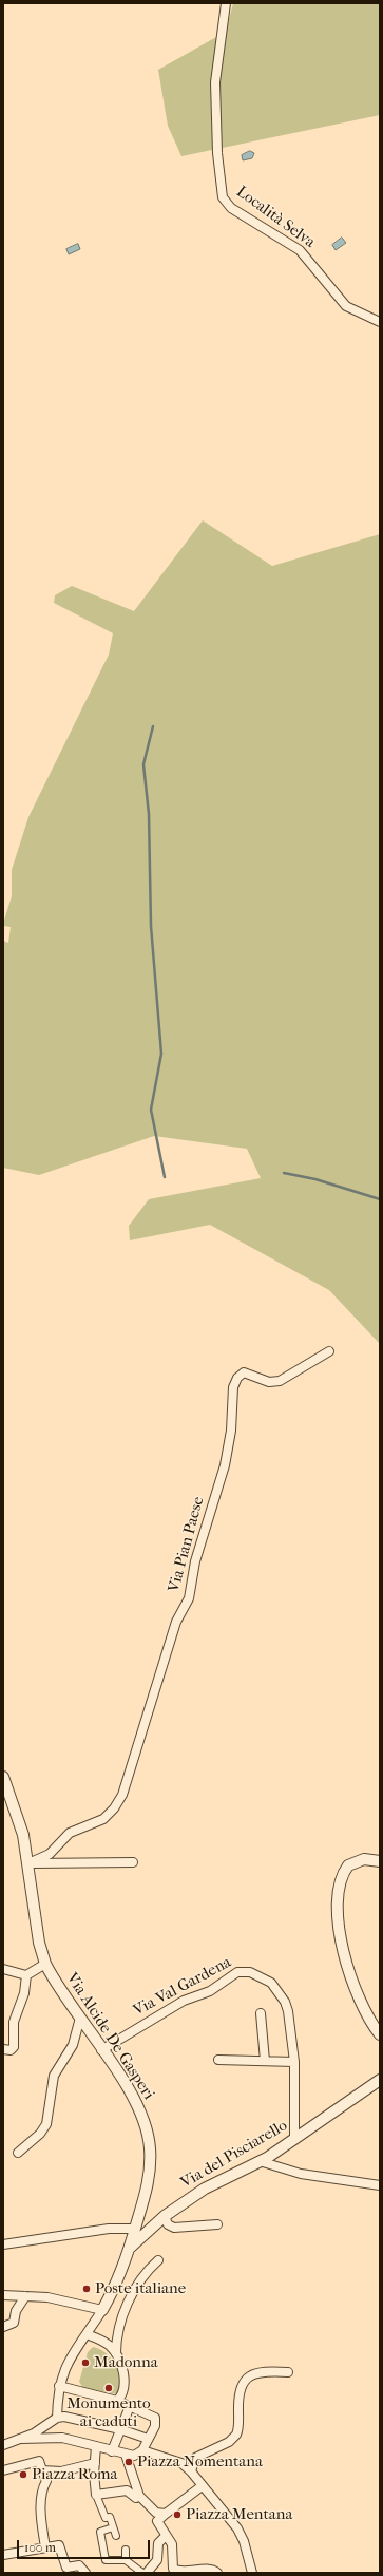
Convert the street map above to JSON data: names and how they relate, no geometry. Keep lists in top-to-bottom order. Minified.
{"streets":{"street":["Località Selva","Via Pian Paese","Via Val Gardena","Via Alcide De Gasperi","Via del Pisciarello"]},"crossings":[["Via Pian Paese","Via Alcide De Gasperi"],["Via Val Gardena","Via Alcide De Gasperi"],["Via Val Gardena","Via del Pisciarello"],["Via Alcide De Gasperi","Via del Pisciarello"]],"places":["Poste italiane","Madonna","Monumento ai caduti","Piazza Nomentana","Piazza Roma","Piazza Mentana"],"scale_bar":"100 m"}
